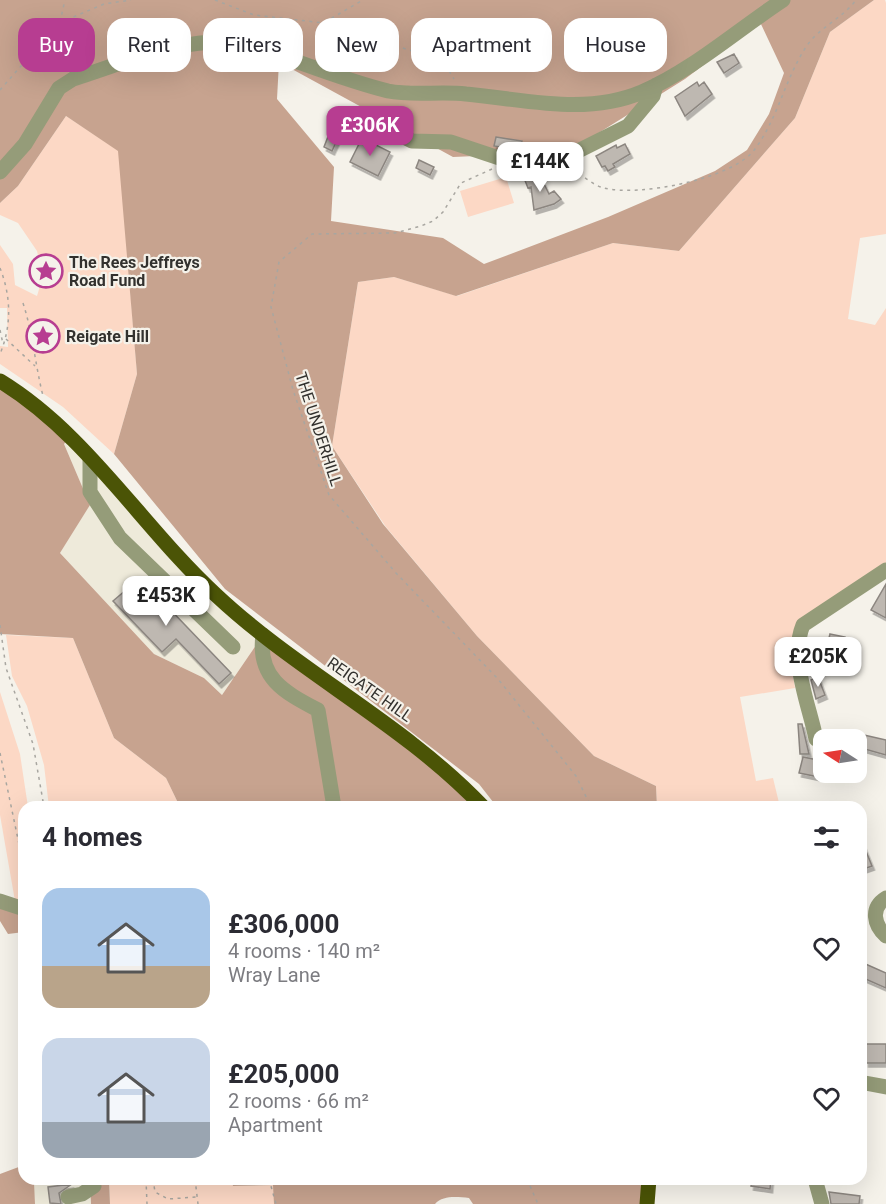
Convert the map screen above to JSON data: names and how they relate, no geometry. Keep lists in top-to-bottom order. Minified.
{"streets":{"main road":["REIGATE HILL"],"path":["THE UNDERHILL"]},"places":{"place":["The Rees Jeffreys Road Fund","Reigate Hill"]},"north":"left","page":{"chip":["Buy","Rent","Filters","New","Apartment","House"],"price":["£306K","£144K","£453K","£205K"],"heading":"4 homes","list":[{"name":"£306,000","note":"4 rooms · 140 m² · Wray Lane"},{"name":"£205,000","note":"2 rooms · 66 m² · Apartment"}]}}
